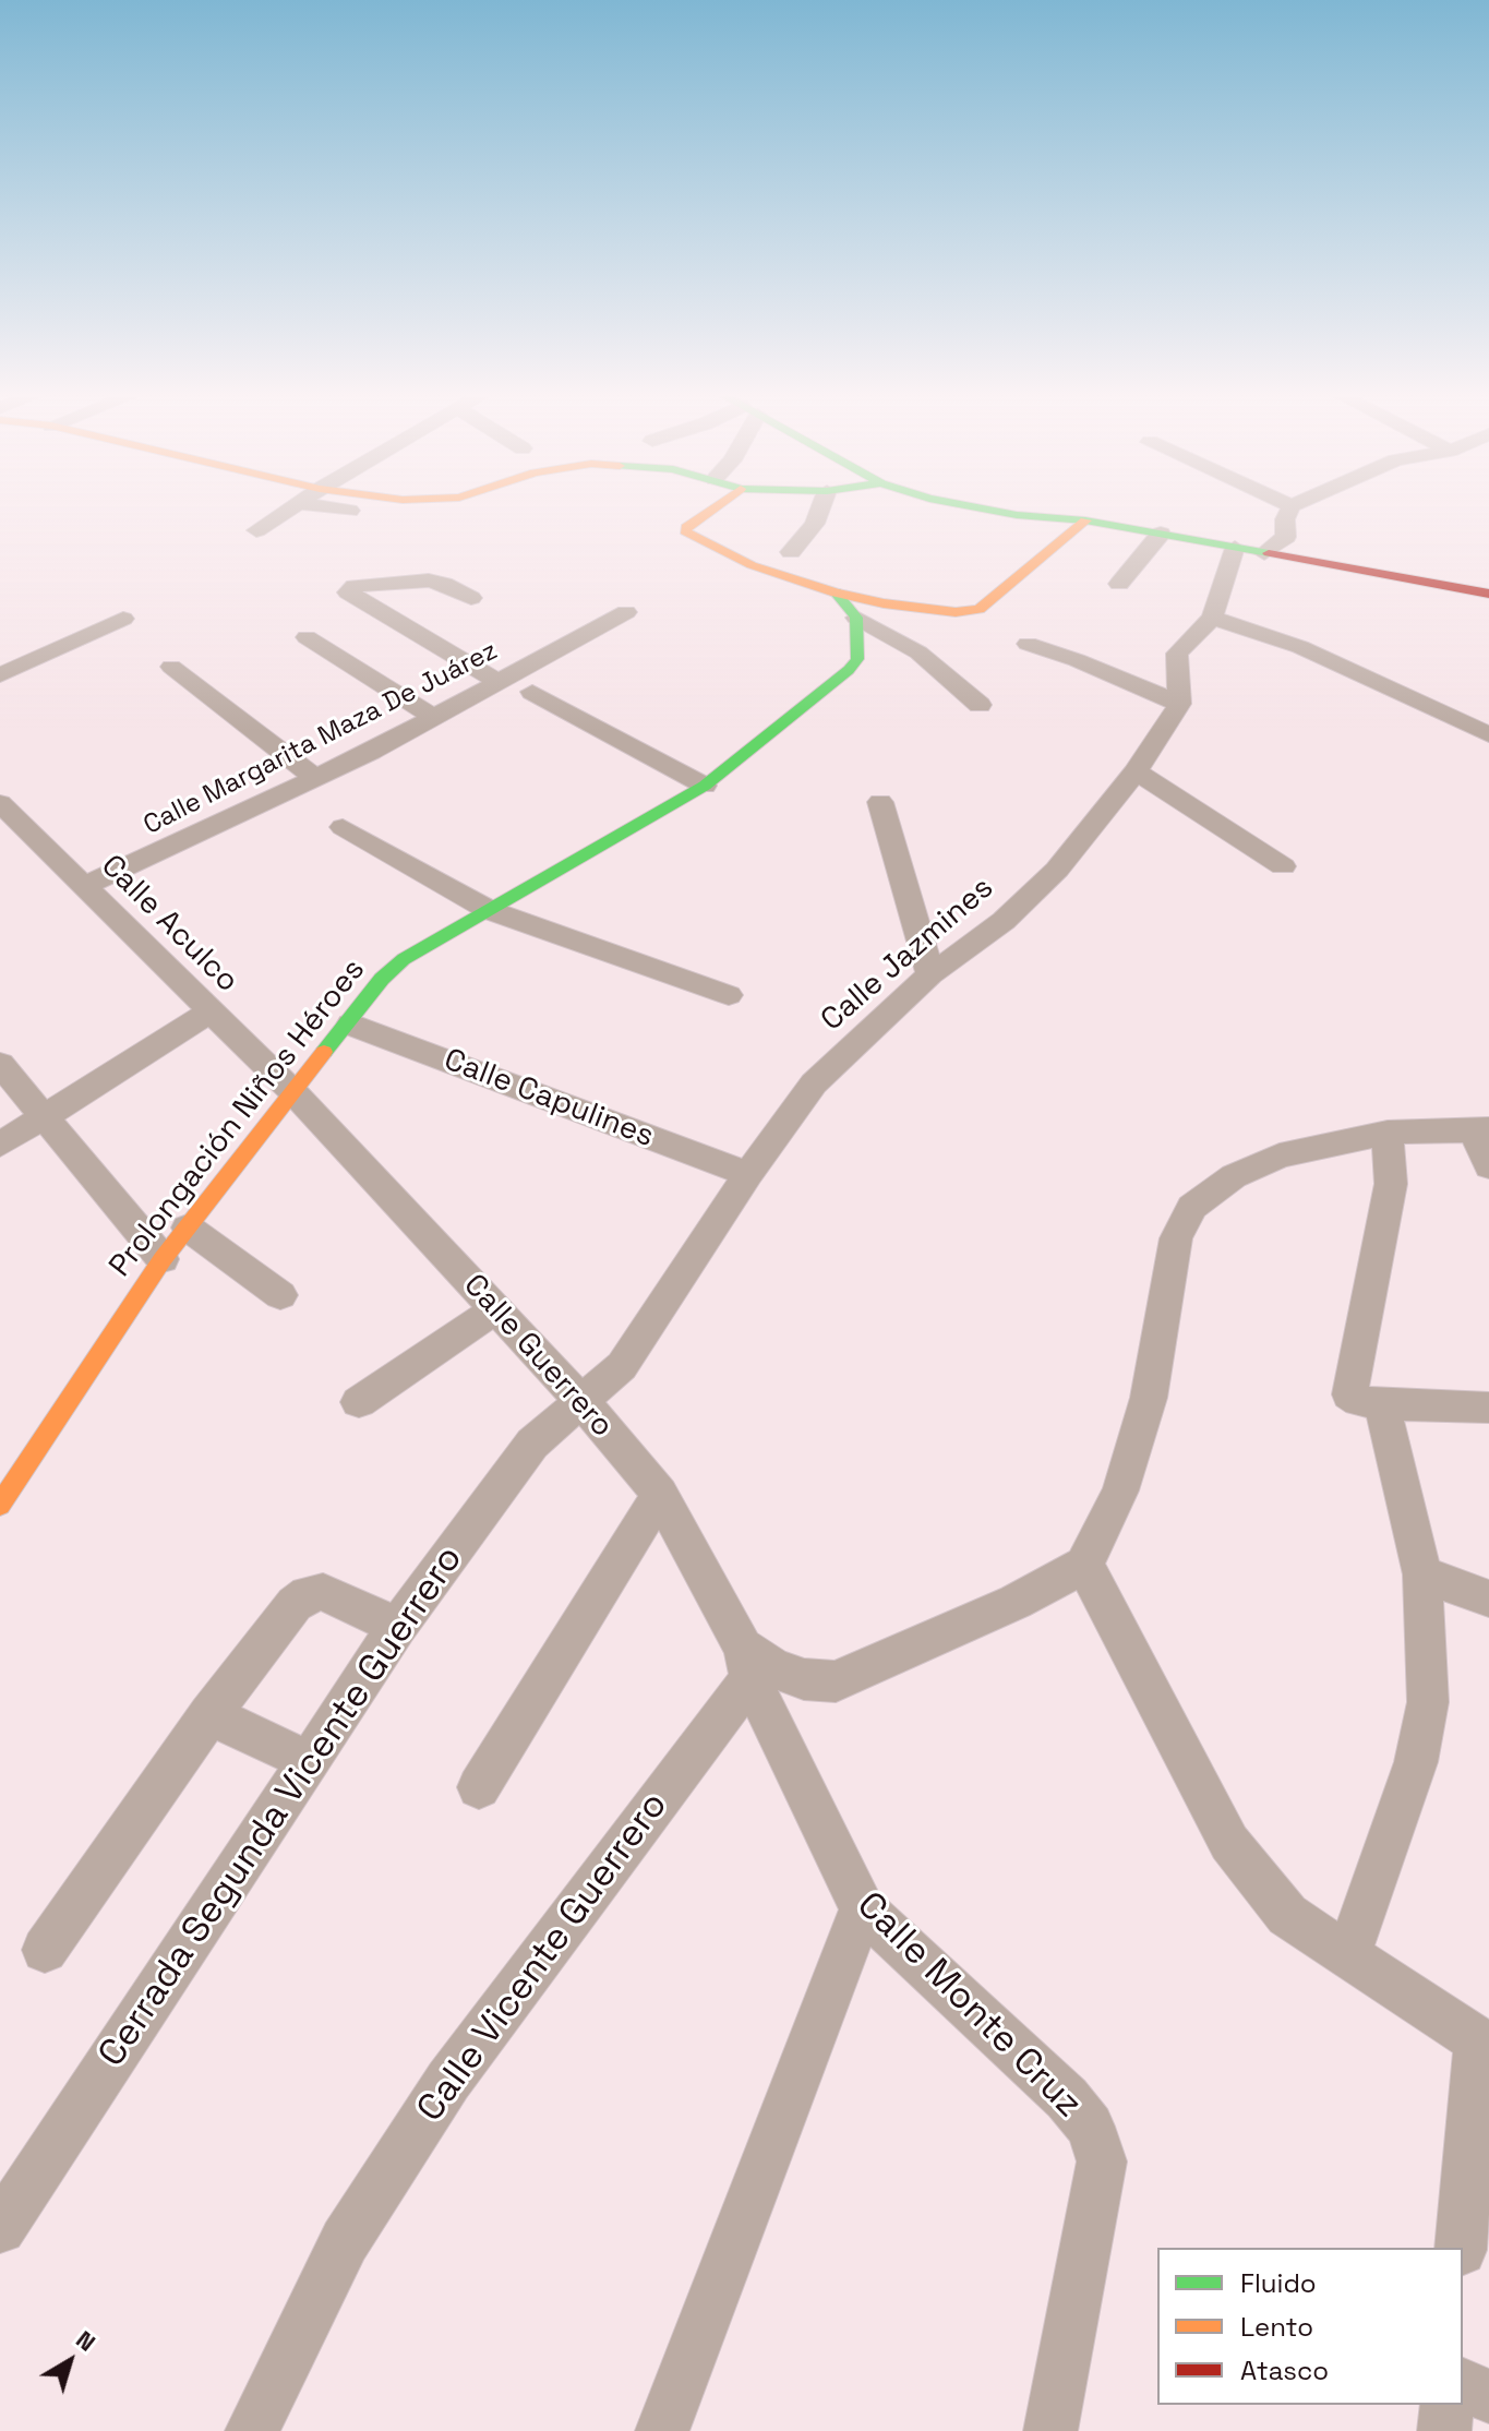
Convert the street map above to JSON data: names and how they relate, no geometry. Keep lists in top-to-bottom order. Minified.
{"streets":{"street":["Calle Margarita Maza De Juárez","Calle Aculco","Calle Jazmines","Calle Capulines","Prolongación Niños Héroes","Calle Guerrero","Cerrada Segunda Vicente Guerrero","Calle Vicente Guerrero","Calle Monte Cruz"]},"crossings":[["Calle Margarita Maza De Juárez","Calle Aculco"],["Calle Aculco","Prolongación Niños Héroes"],["Calle Aculco","Calle Guerrero"],["Calle Jazmines","Calle Capulines"],["Calle Jazmines","Calle Guerrero"],["Calle Jazmines","Cerrada Segunda Vicente Guerrero"],["Calle Capulines","Prolongación Niños Héroes"],["Prolongación Niños Héroes","Calle Guerrero"],["Calle Guerrero","Cerrada Segunda Vicente Guerrero"],["Calle Guerrero","Calle Vicente Guerrero"],["Calle Guerrero","Calle Monte Cruz"],["Calle Vicente Guerrero","Calle Monte Cruz"]],"legend":["Fluido","Lento","Atasco"],"north":"top right"}
